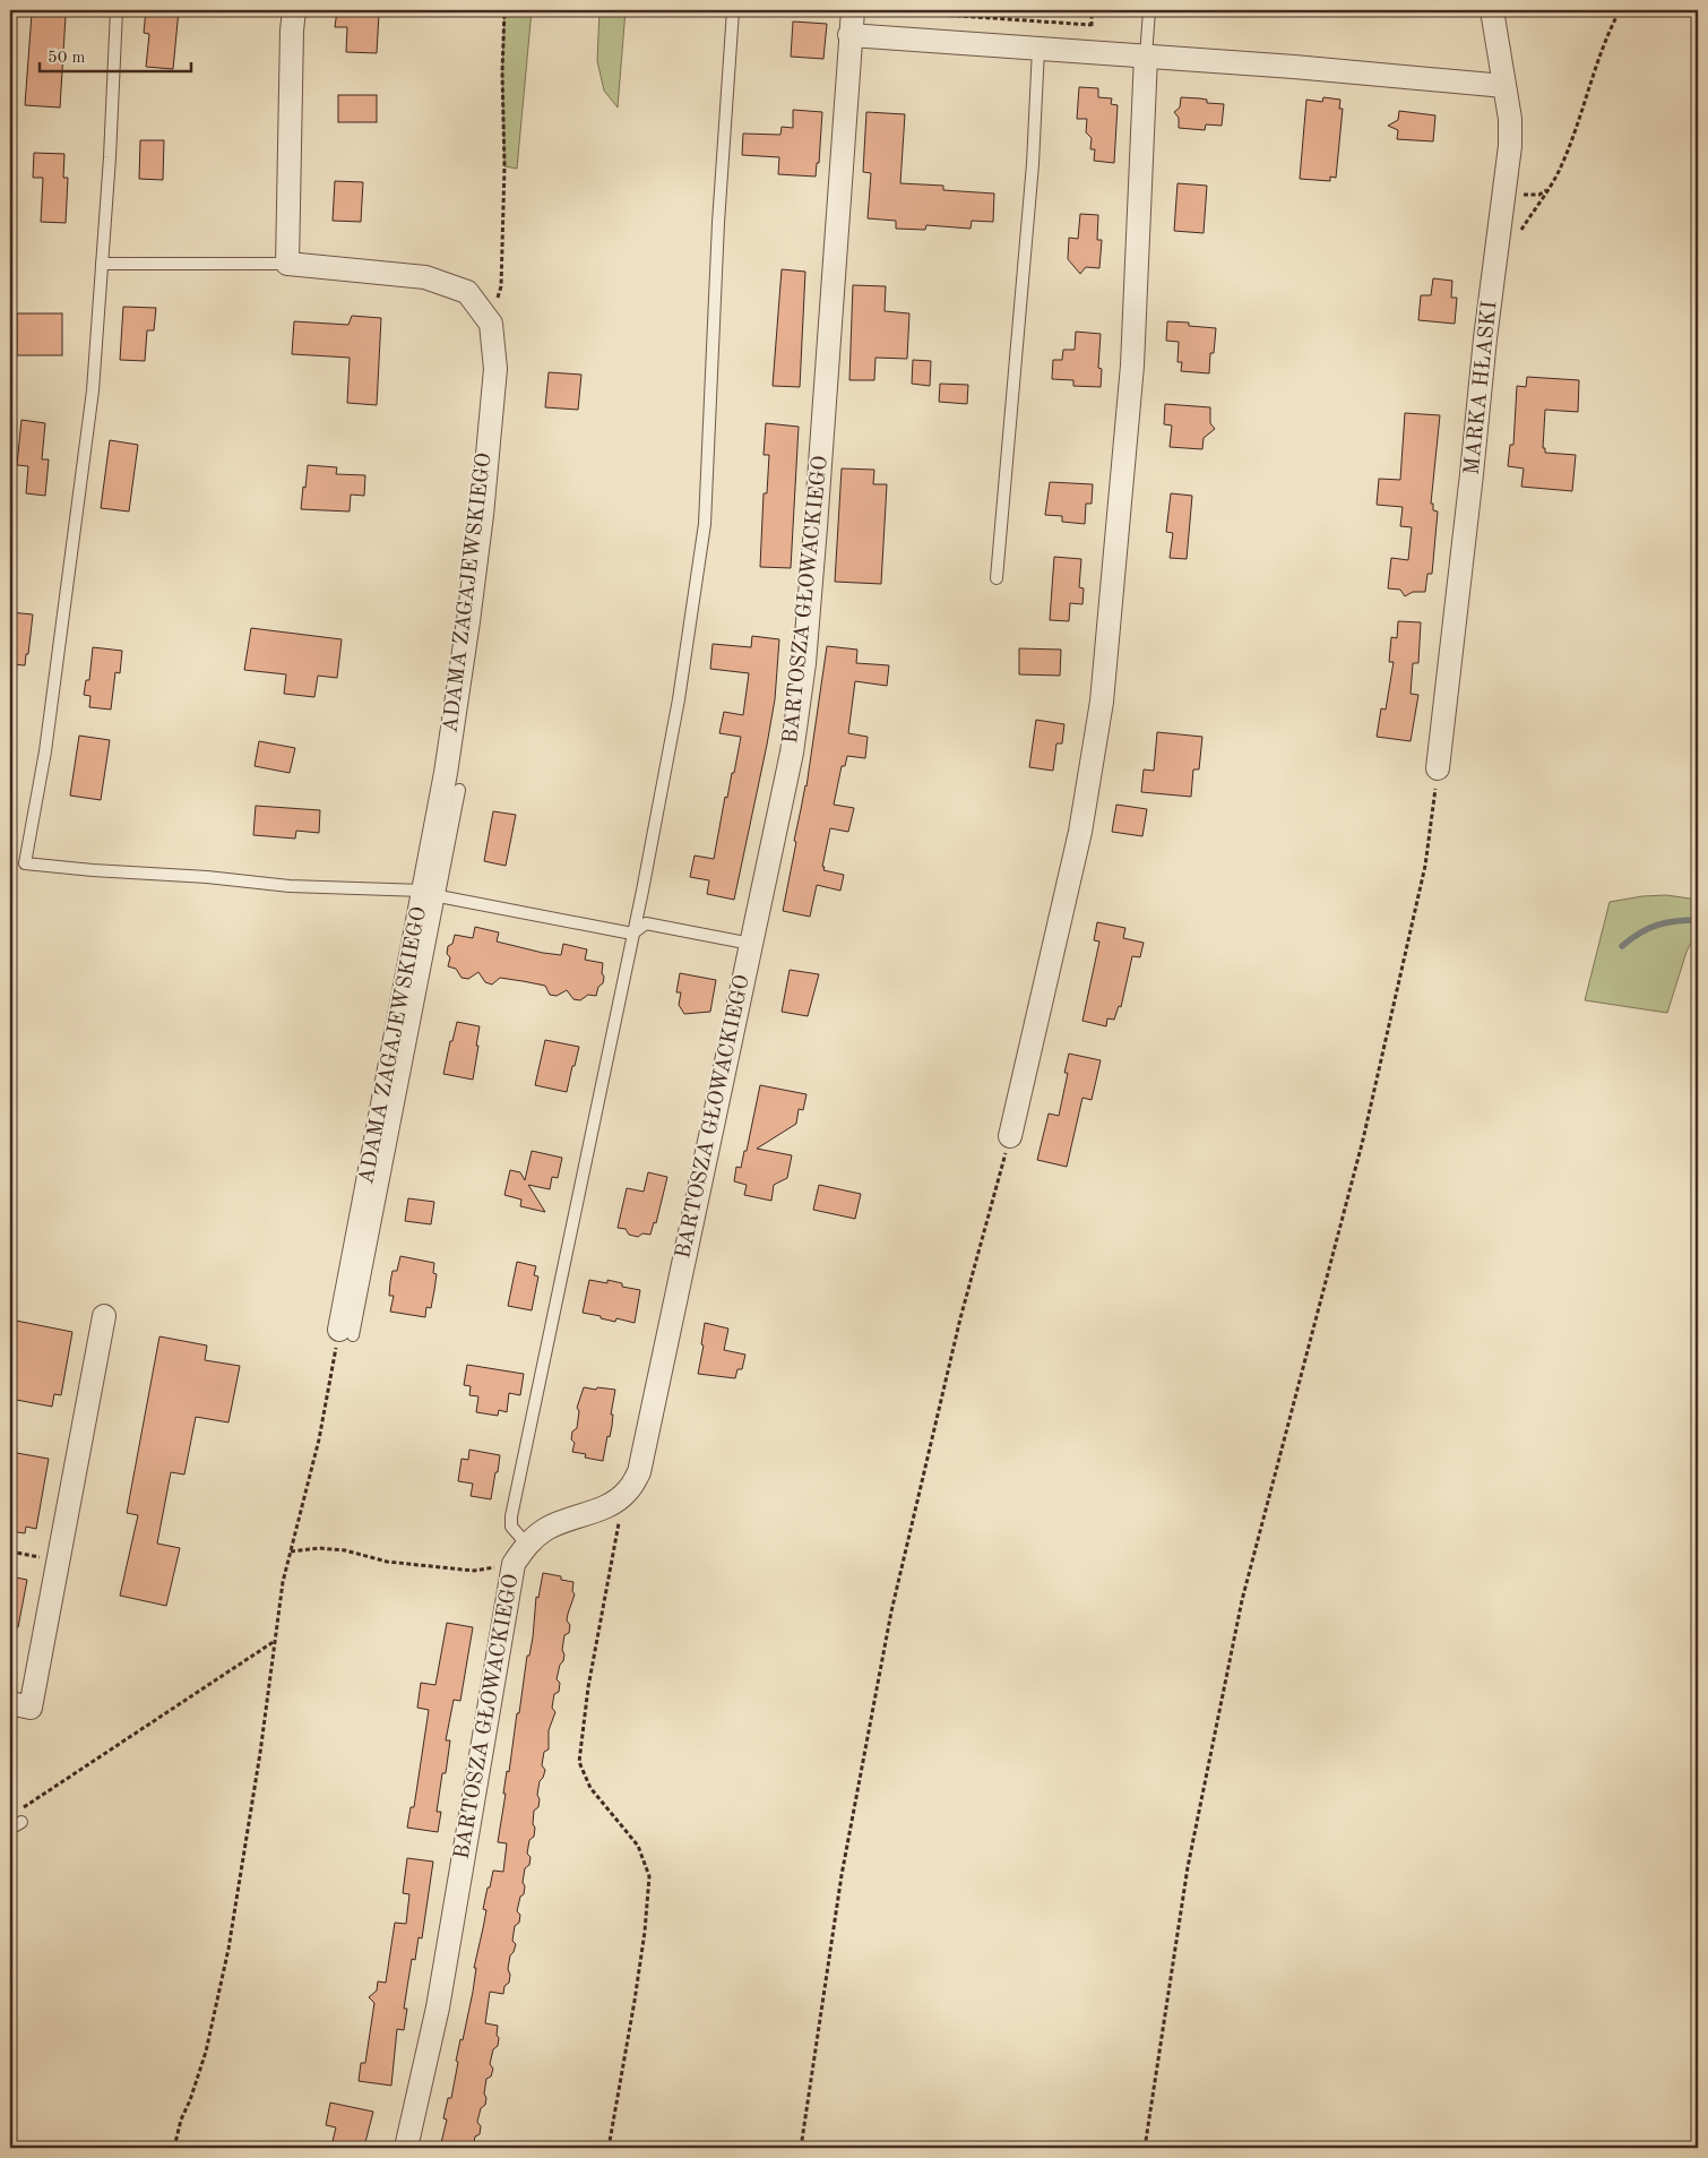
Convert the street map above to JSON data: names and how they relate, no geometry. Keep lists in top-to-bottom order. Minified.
{"streets":{"street":["MARKA HŁASKI","ADAMA ZAGAJEWSKIEGO","BARTOSZA GŁOWACKIEGO"]},"scale_bar":"50 m"}
